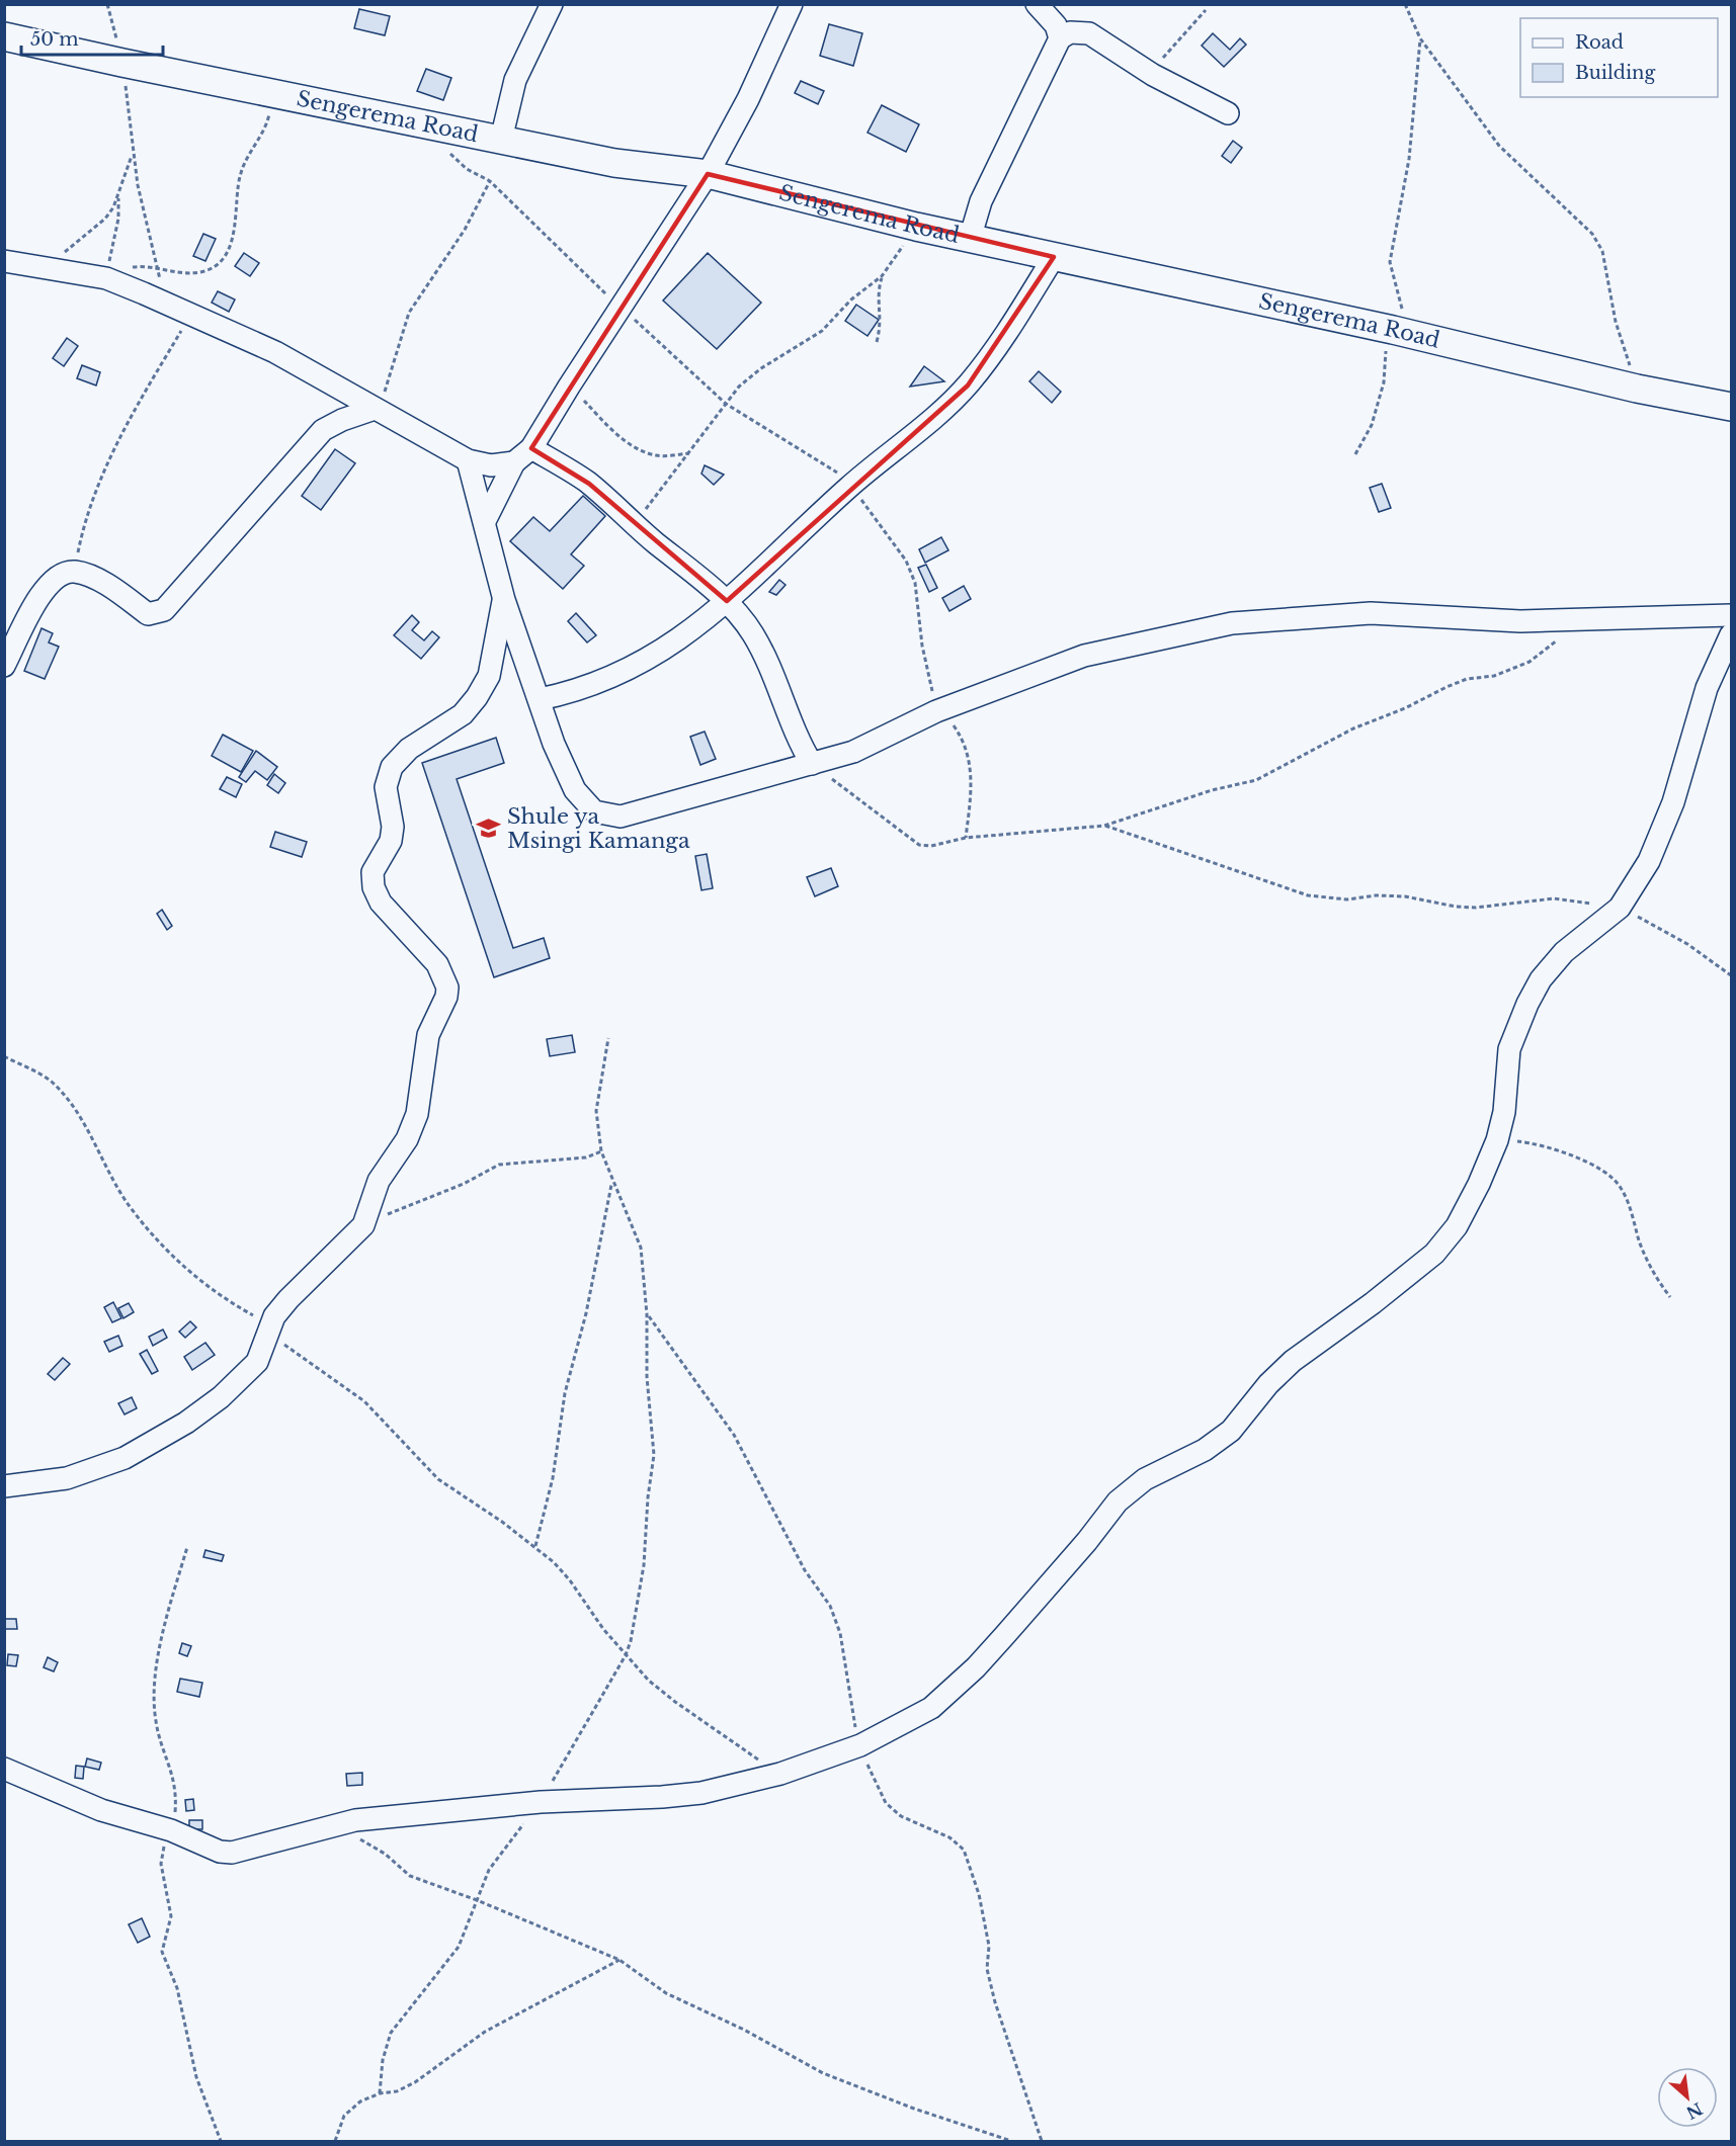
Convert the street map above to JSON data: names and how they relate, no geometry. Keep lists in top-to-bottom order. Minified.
{"streets":{"main road":["Sengerema Road"]},"places":{"school or university":["Shule ya Msingi Kamanga"]},"legend":["Road","Building"],"scale_bar":"50 m","north":"bottom right"}
